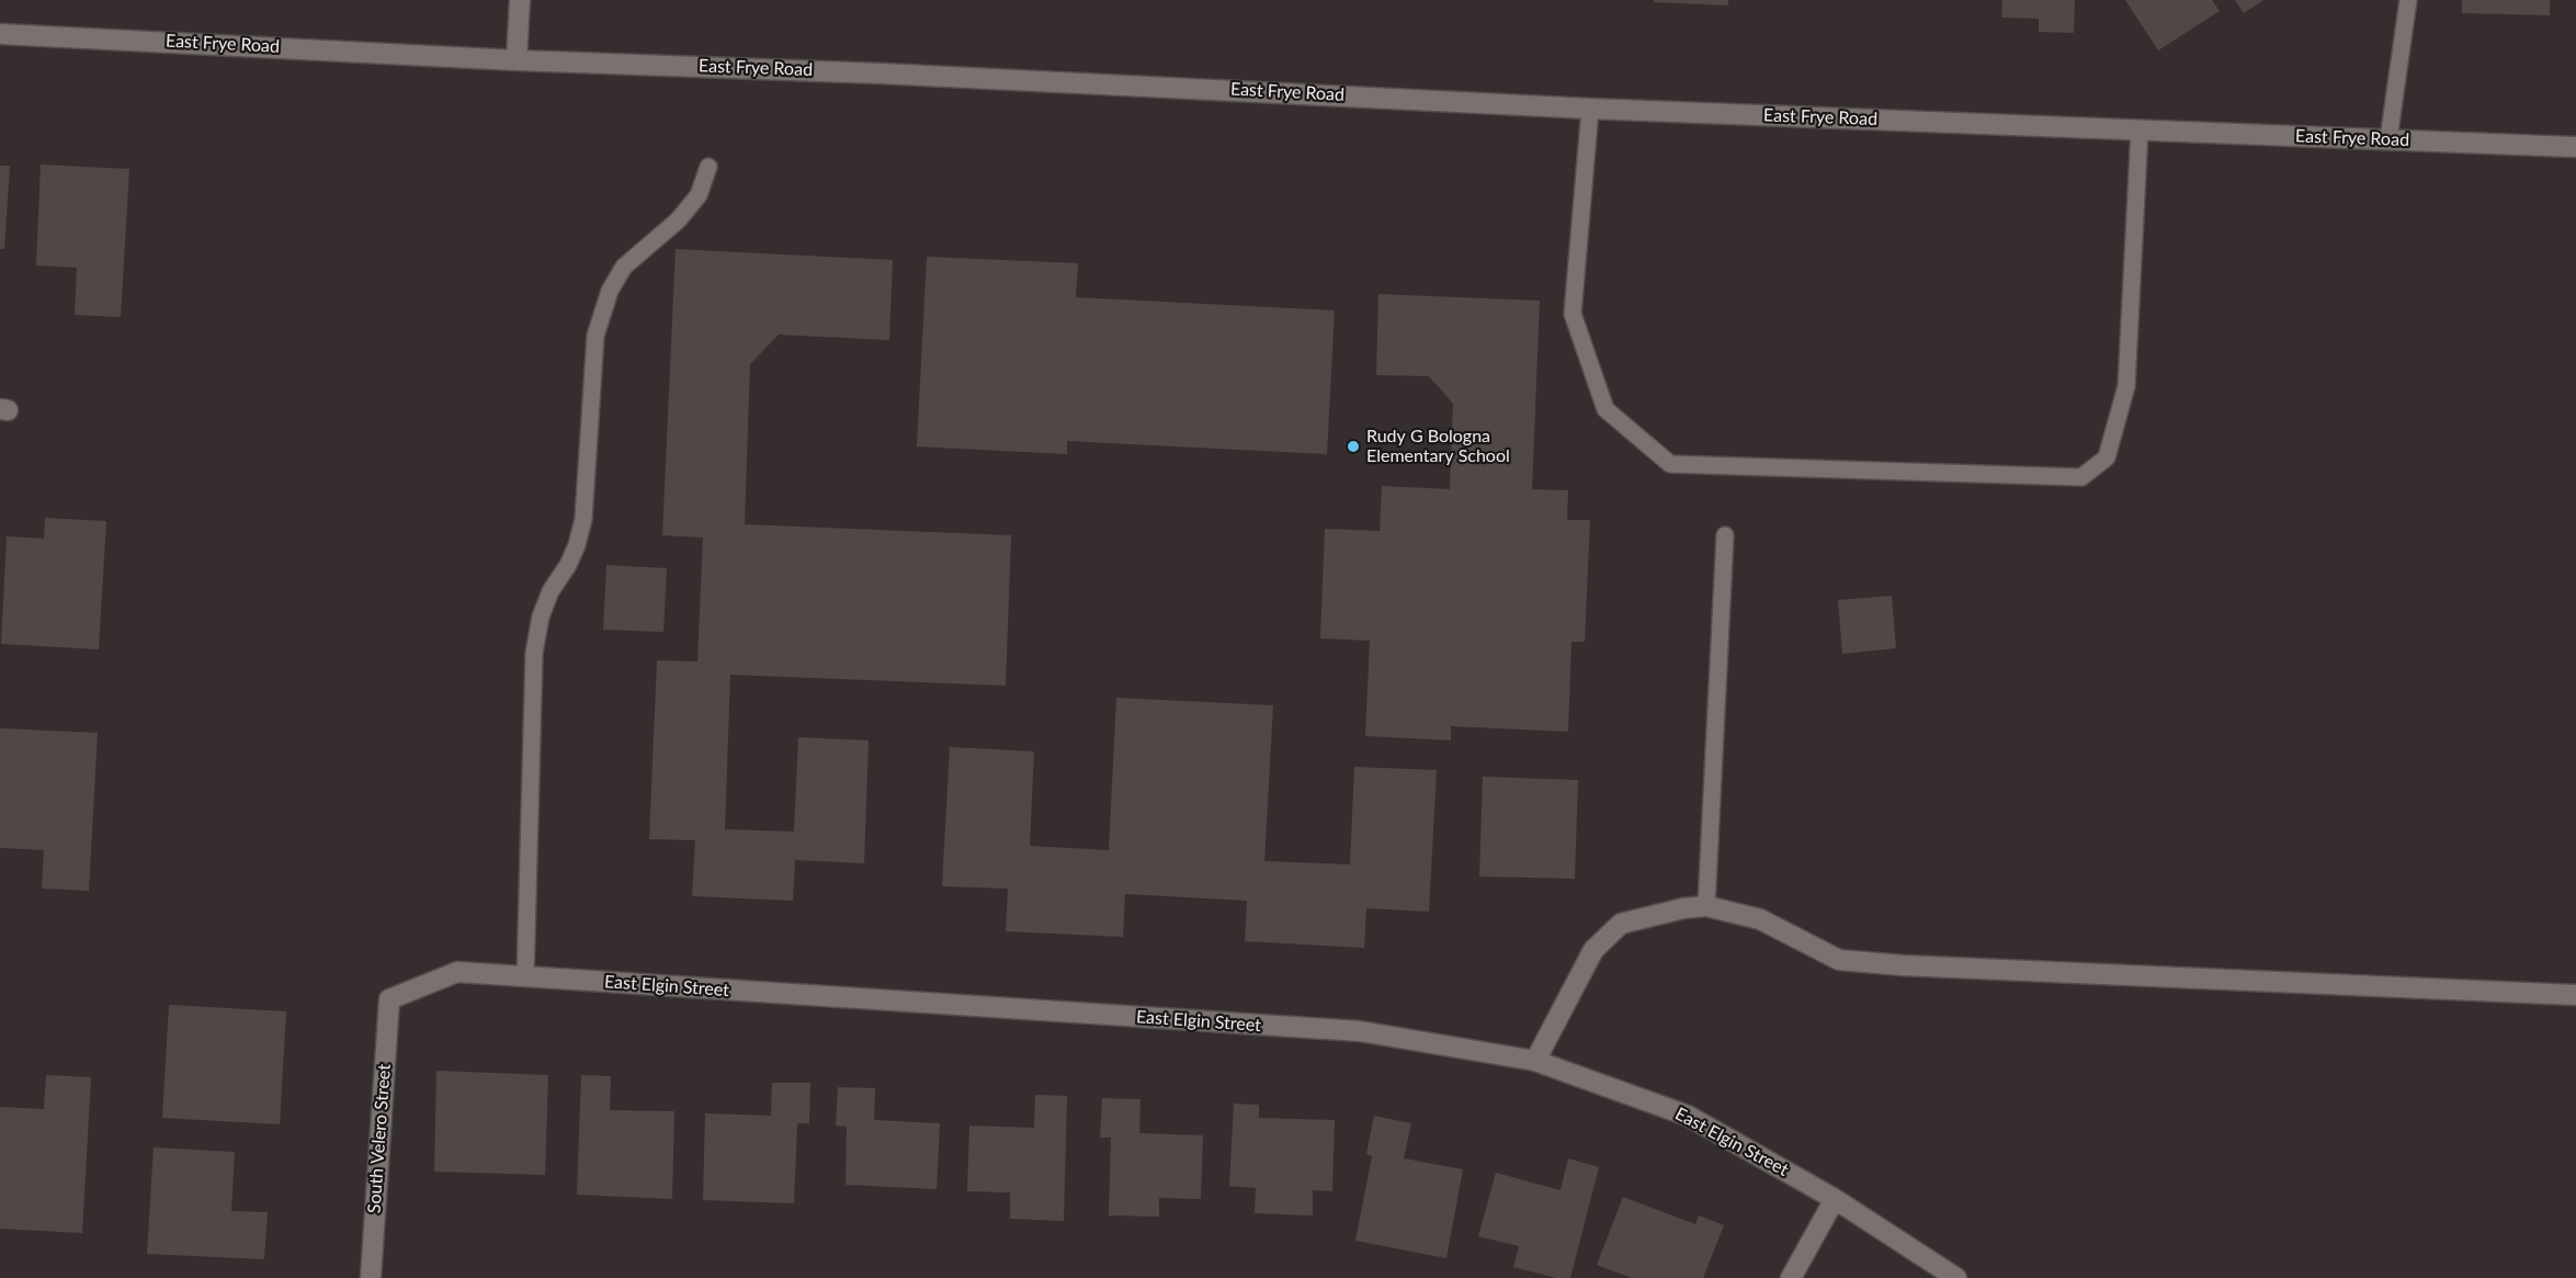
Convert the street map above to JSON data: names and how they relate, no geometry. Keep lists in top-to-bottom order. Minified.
{"streets":{"street":["East Frye Road","East Elgin Street","South Velero Street"]},"crossings":[["East Elgin Street","South Velero Street"]],"places":["Rudy G Bologna Elementary School"]}
